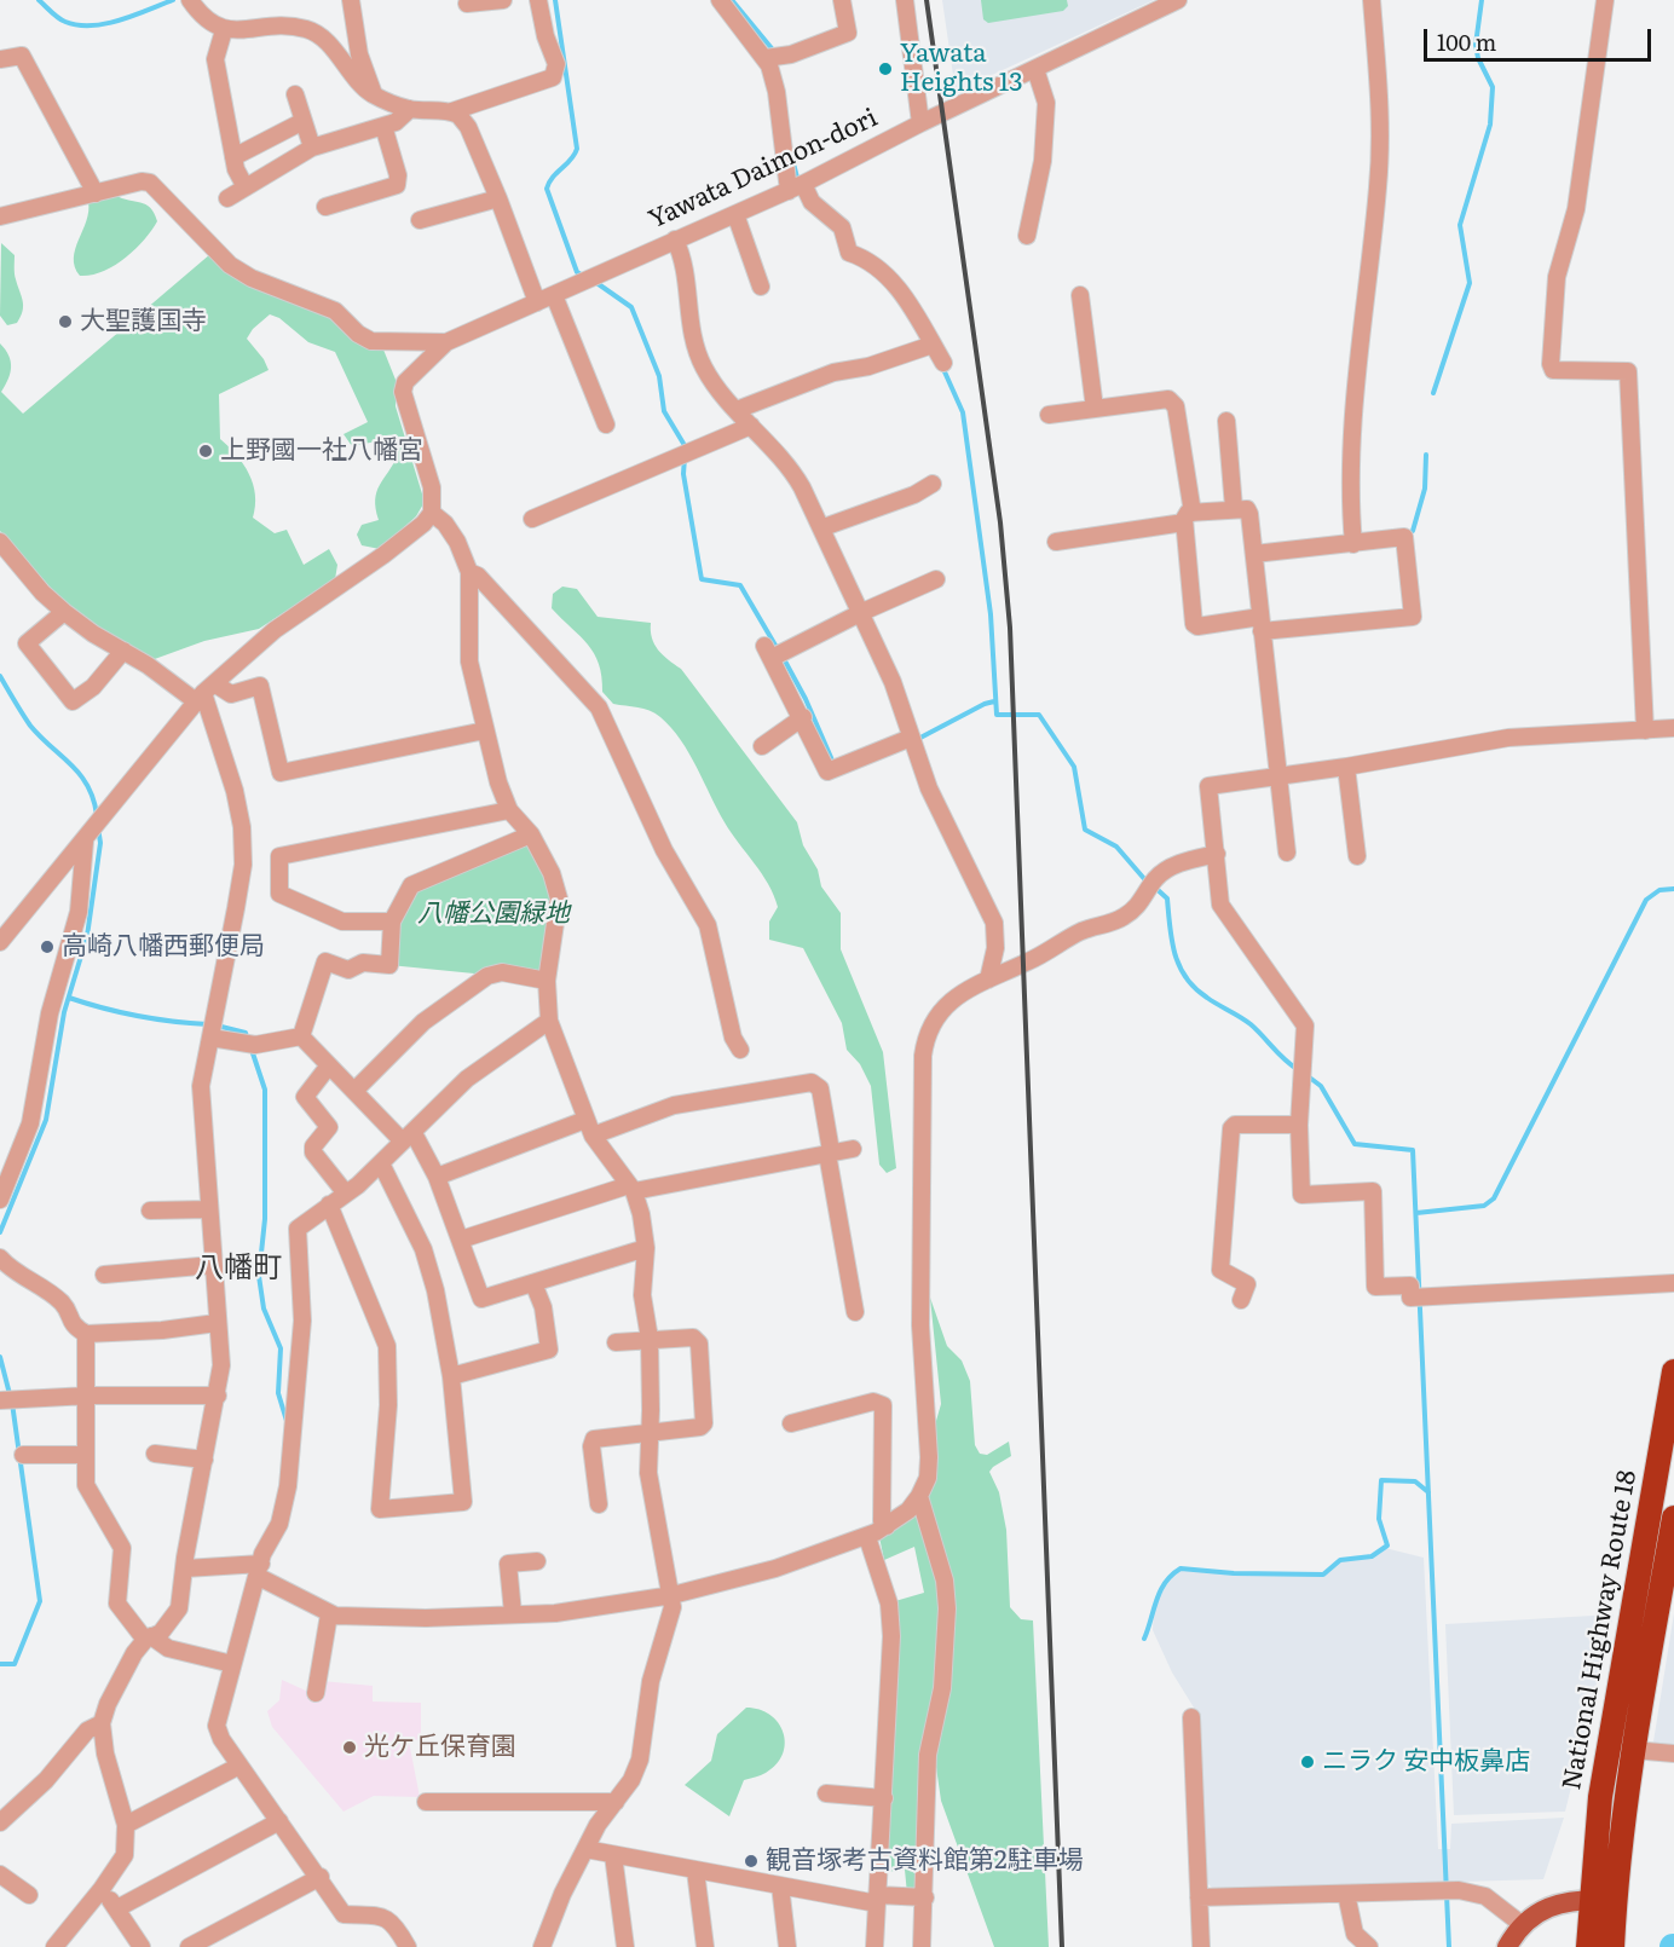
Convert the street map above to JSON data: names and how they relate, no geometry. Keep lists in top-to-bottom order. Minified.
{"streets":{"highway":["National Highway Route 18"],"street":["Yawata Daimon-dori"]},"districts":["八幡町"],"parks":["八幡公園緑地"],"places":["Yawata Heights 13","大聖護国寺","上野國一社八幡宮","高崎八幡西郵便局","光ケ丘保育園","ニラク 安中板鼻店","観音塚考古資料館第2駐車場"],"scale_bar":"100 m"}
